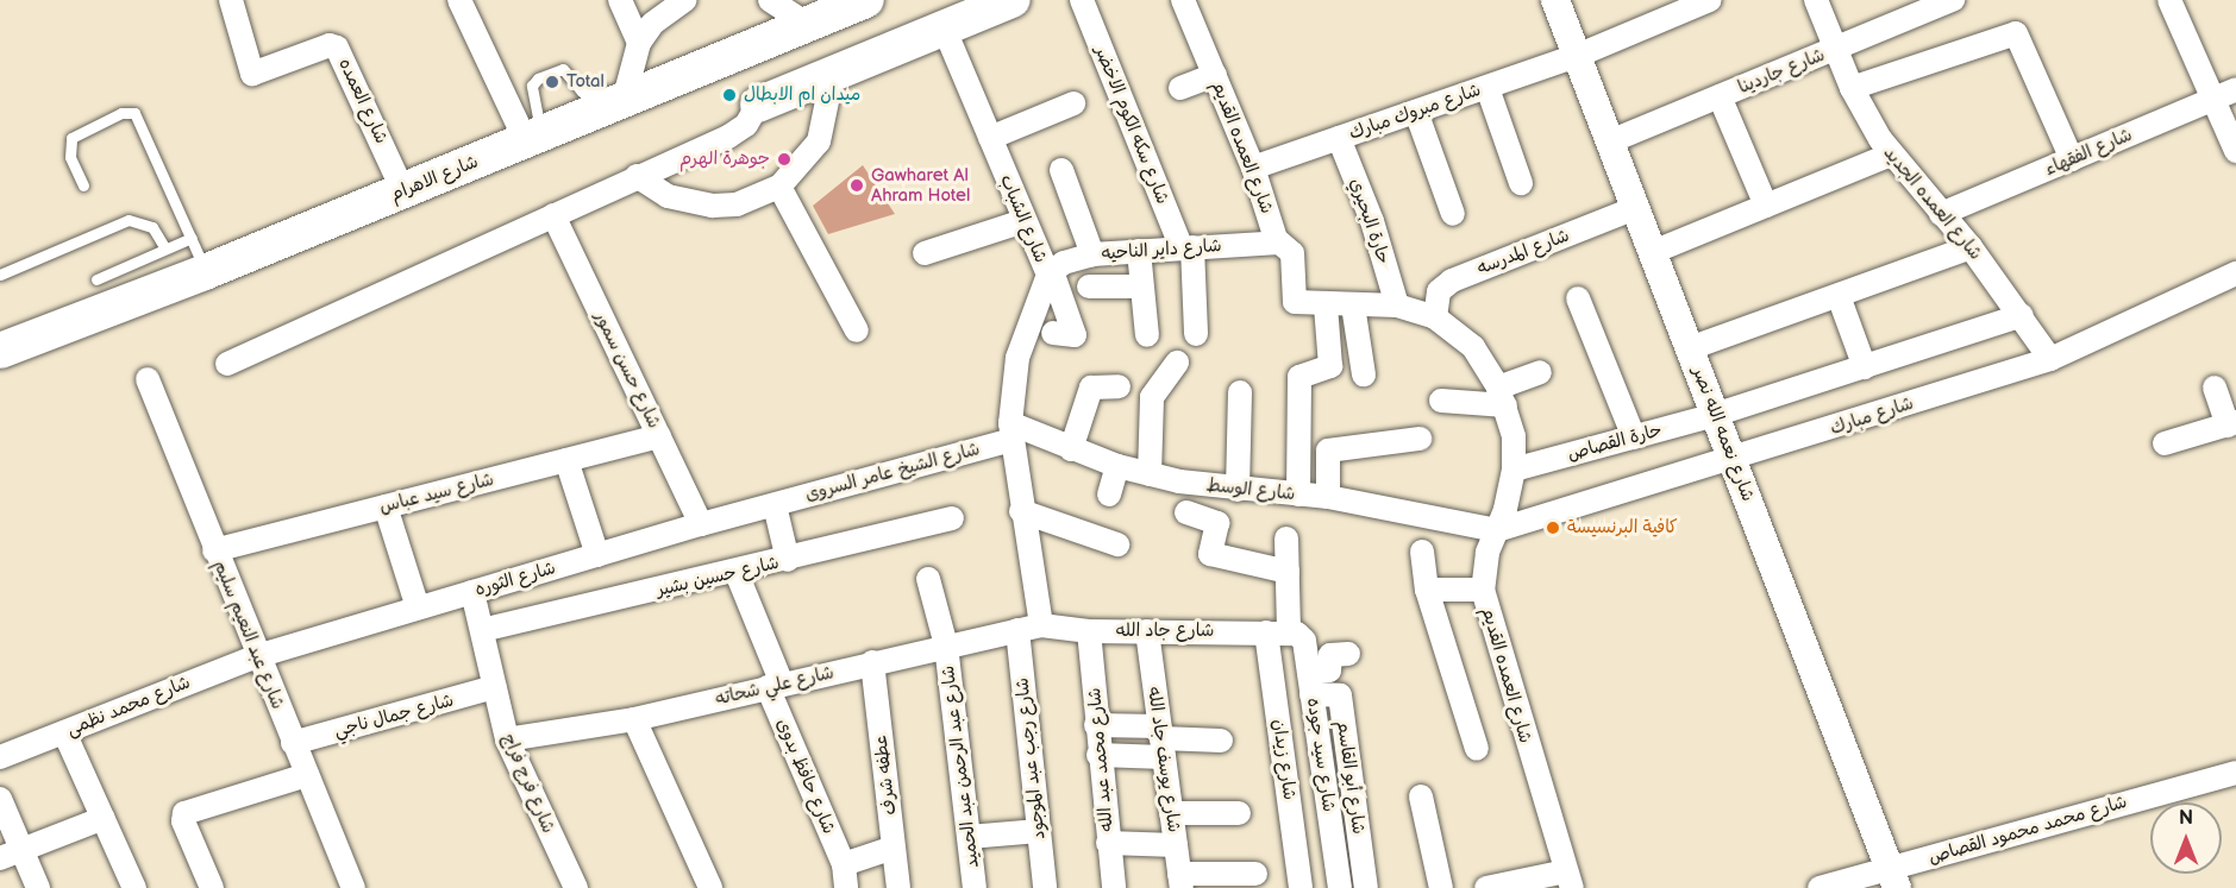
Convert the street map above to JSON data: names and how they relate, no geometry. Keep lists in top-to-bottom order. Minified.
{"streets":{"main road":["شارع الاهرام"],"street":["شارع جاردينا","شارع العمده","شارع مبروك مبارك","شارع سكه الكوم الاخضر","شارع العمده القديم","شارع الفقهاء","شارع العمده الجديد","شارع الشباب","حارة البحيري","شارع داير الناحيه","شارع المدرسه","شارع حسن سمور","شارع مبارك","شارع نعمه الله نصر","حارة القصاص","شارع الشيخ عامر السروى","شارع الوسط","شارع سيد عباس","شارع حسين بشير","شارع الثوره","شارع جاد الله","شارع عبد النعيم سليم","شارع علي شحاته","شارع محمد نظمى","شارع جمال ناجي","شارع سيد جوده","شارع رجب عبد الموجود","شارع محمد عبد الله","شارع يوسف جاد الله","شارع زيدان","شارع عبد الرحمن عبد الحميد","عطفه شرف","شارع حافظ بدوى","شارع أبو القاسم","شارع فرج فراج","شارع محمد محمود القصاص"]},"crossings":[["شارع جاردينا","شارع العمده الجديد"],["شارع جاردينا","شارع نعمه الله نصر"],["شارع العمده","شارع الاهرام"],["شارع مبروك مبارك","شارع العمده القديم"],["شارع مبروك مبارك","حارة البحيري"],["شارع مبروك مبارك","شارع نعمه الله نصر"],["شارع سكه الكوم الاخضر","شارع داير الناحيه"],["شارع العمده القديم","حارة البحيري"],["شارع العمده القديم","شارع داير الناحيه"],["شارع العمده القديم","شارع المدرسه"],["شارع العمده القديم","شارع مبارك"],["شارع العمده القديم","حارة القصاص"],["شارع العمده القديم","شارع الوسط"],["شارع الفقهاء","شارع العمده الجديد"],["شارع العمده الجديد","شارع مبارك"],["شارع العمده الجديد","حارة القصاص"],["شارع الشباب","شارع داير الناحيه"],["شارع الشباب","شارع الشيخ عامر السروى"],["شارع الشباب","شارع الوسط"],["شارع الشباب","شارع جاد الله"],["شارع الشباب","شارع علي شحاته"],["شارع المدرسه","شارع نعمه الله نصر"],["شارع حسن سمور","شارع سيد عباس"],["شارع حسن سمور","شارع الثوره"],["شارع مبارك","شارع نعمه الله نصر"],["شارع مبارك","شارع الوسط"],["شارع نعمه الله نصر","حارة القصاص"],["شارع نعمه الله نصر","شارع محمد محمود القصاص"],["شارع الشيخ عامر السروى","شارع الوسط"],["شارع الشيخ عامر السروى","شارع الثوره"],["شارع سيد عباس","شارع عبد النعيم سليم"],["شارع حسين بشير","شارع حافظ بدوى"],["شارع حسين بشير","شارع فرج فراج"],["شارع الثوره","شارع عبد النعيم سليم"],["شارع الثوره","شارع محمد نظمى"],["شارع الثوره","شارع فرج فراج"],["شارع جاد الله","شارع علي شحاته"],["شارع جاد الله","شارع سيد جوده"],["شارع جاد الله","شارع محمد عبد الله"],["شارع جاد الله","شارع يوسف جاد الله"],["شارع جاد الله","شارع زيدان"],["شارع عبد النعيم سليم","شارع محمد نظمى"],["شارع عبد النعيم سليم","شارع جمال ناجي"],["شارع علي شحاته","شارع رجب عبد الموجود"],["شارع علي شحاته","شارع عبد الرحمن عبد الحميد"],["شارع علي شحاته","عطفه شرف"],["شارع علي شحاته","شارع حافظ بدوى"],["شارع علي شحاته","شارع فرج فراج"],["شارع جمال ناجي","شارع فرج فراج"],["شارع سيد جوده","شارع زيدان"],["شارع سيد جوده","شارع أبو القاسم"]],"places":["Total","ميدان ام الابطال","جوهرة الهرم","Gawharet Al Ahram Hotel","كافية البرنسيسة"],"north":"top"}
